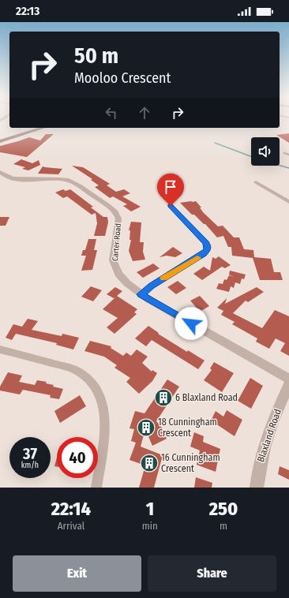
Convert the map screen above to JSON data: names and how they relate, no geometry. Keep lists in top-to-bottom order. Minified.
{"streets":{"street":["Carter Road","Blaxland Road"]},"places":{"building":["6 Blaxland Road","18 Cunningham Crescent","16 Cunningham Crescent"]},"page":{"status":"22:13","turn":["50 m","Mooloo Crescent"],"speed":"37 km/h","limit":"40","eta":["22:14","Arrival","1","min","250","m"],"buttons":["Exit","Share"]}}
